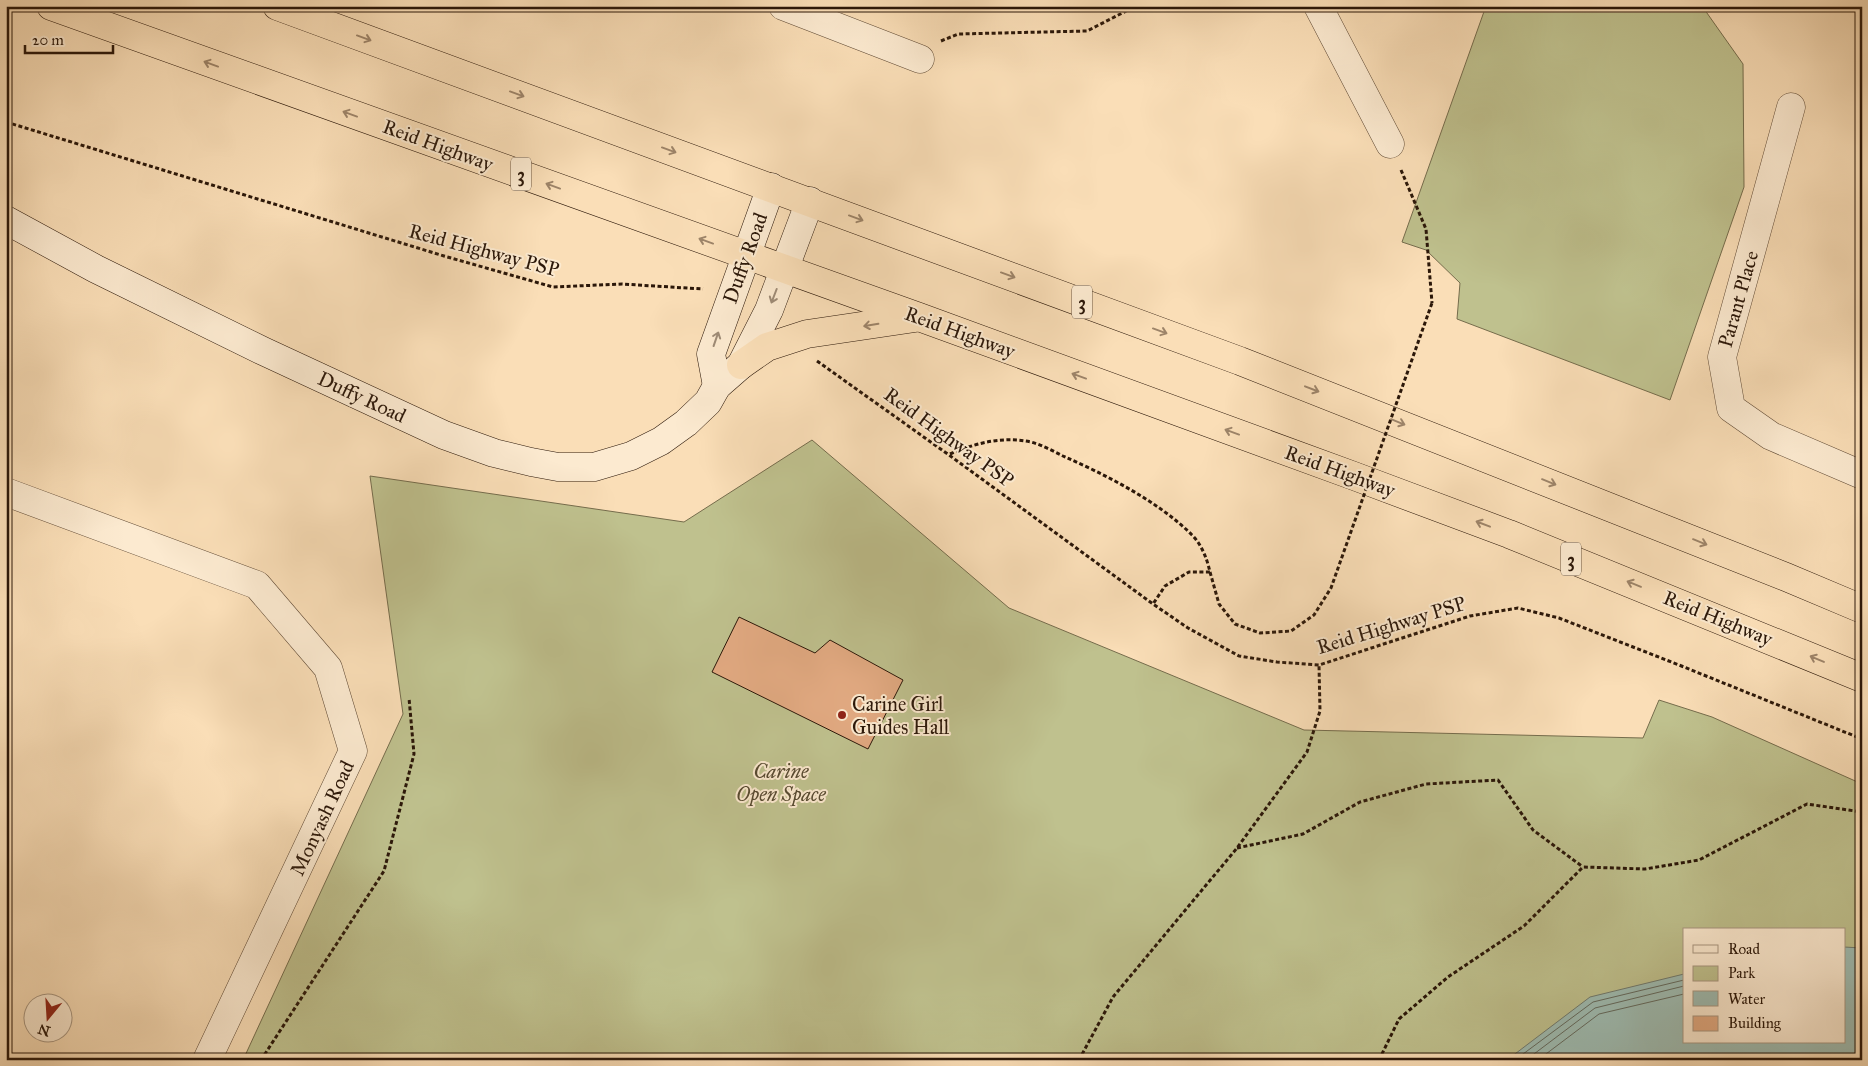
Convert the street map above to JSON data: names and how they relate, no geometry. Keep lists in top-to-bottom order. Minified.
{"streets":{"highway":["Reid Highway","3"],"street":["Duffy Road","Parant Place","Monyash Road"],"path":["Reid Highway PSP"]},"crossings":[["Reid Highway","Duffy Road"],["3","Duffy Road"],["Reid Highway PSP","Duffy Road"]],"parks":["Carine Open Space"],"places":["Carine Girl Guides Hall"],"legend":["Road","Park","Water","Building"],"scale_bar":"20 m","north":"bottom"}
